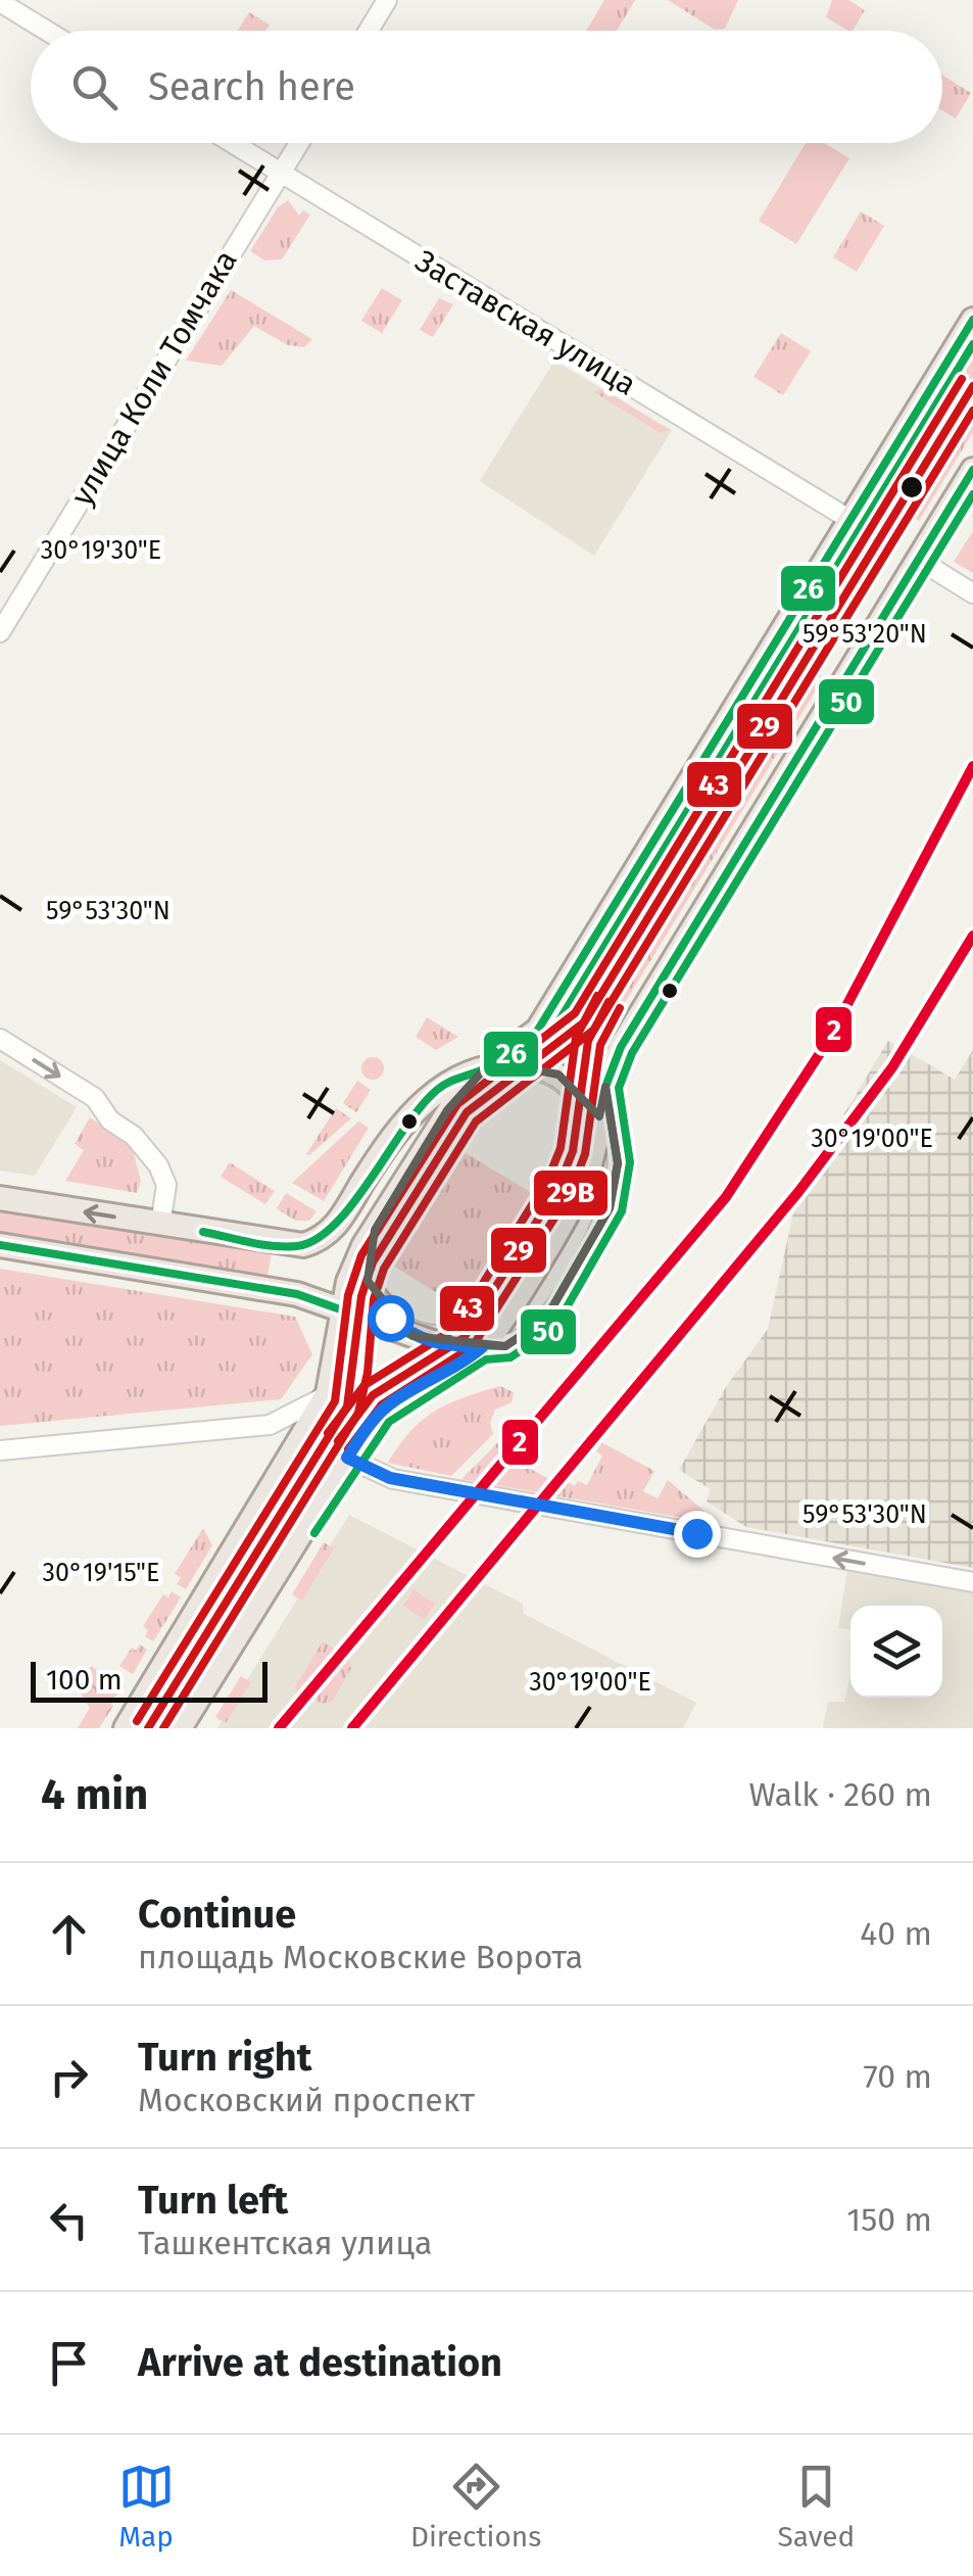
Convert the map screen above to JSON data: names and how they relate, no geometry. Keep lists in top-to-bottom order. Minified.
{"streets":{"street":["Заставская улица","улица Коли Томчака"]},"crossings":[["Заставская улица","улица Коли Томчака"]],"lines":["transit line 26","transit line 50","transit line 43","transit line 29","transit line 29В","transit line 2"],"scale_bar":"100 m","page":{"search":"Search here","scale":"100 m","heading":["4 min","Walk · 260 m"],"list":[["Continue","площадь Московские Ворота","40 m"],["Turn right","Московский проспект","70 m"],["Turn left","Ташкентская улица","150 m"],"Arrive at destination"],"nav":["Map","Directions","Saved"]},"coordinates":["30°19'30\"E","59°53'20\"N","59°53'30\"N","30°19'00\"E","30°19'15\"E"]}
